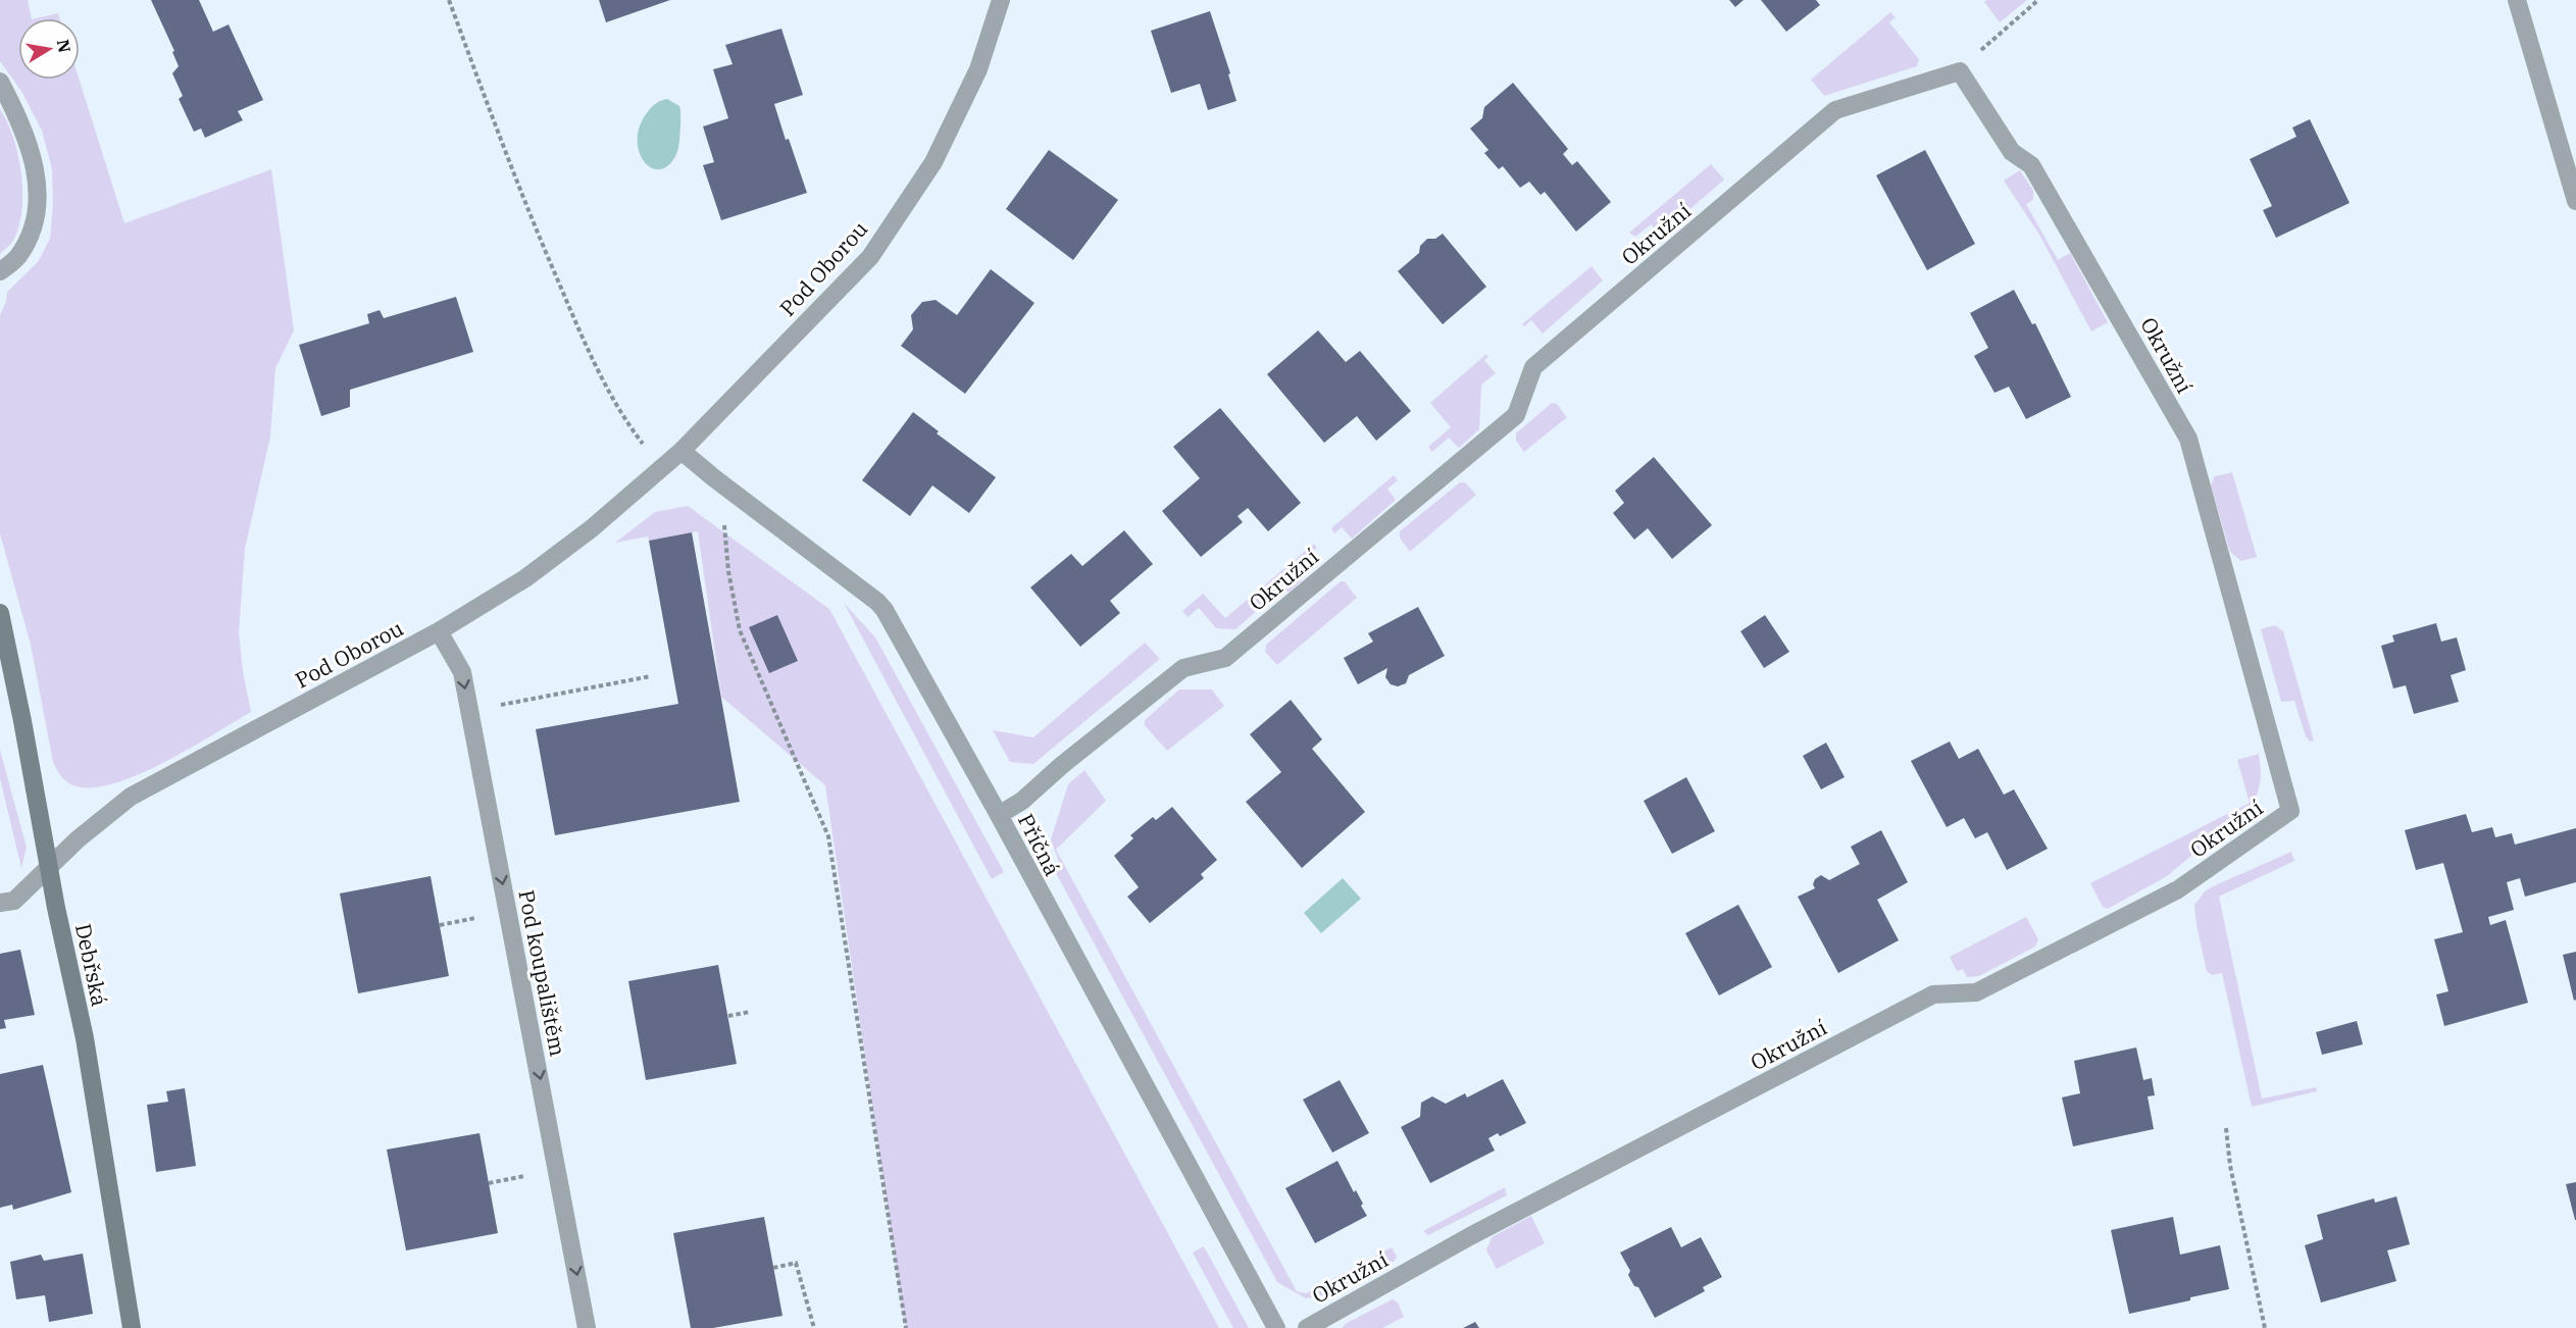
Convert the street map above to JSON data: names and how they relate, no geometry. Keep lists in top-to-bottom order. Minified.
{"streets":{"main road":["Debřská"],"street":["Okružní","Pod Oborou","Příčná","Pod koupalištěm"]},"crossings":[["Okružní","Příčná"],["Pod Oborou","Příčná"],["Pod Oborou","Debřská"],["Pod Oborou","Pod koupalištěm"]],"one_way":["Pod koupalištěm"],"north":"right"}
